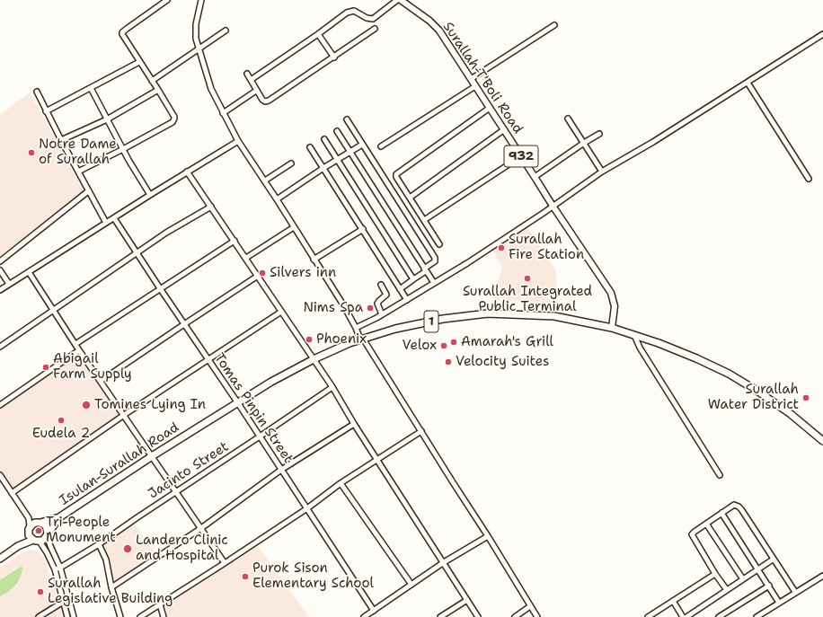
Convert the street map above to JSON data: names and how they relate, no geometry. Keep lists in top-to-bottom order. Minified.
{"streets":{"highway":["1","Isulan-Surallah Road"],"main road":["Surallah-T'Boli Road","932"],"street":["Tomas Pinpin Street","Jacinto Street"]},"crossings":[["Surallah-T'Boli Road","Isulan-Surallah Road"],["1","Isulan-Surallah Road"],["Tomas Pinpin Street","Isulan-Surallah Road"],["Tomas Pinpin Street","Jacinto Street"]],"places":["Notre Dame of Surallah","Surallah Fire Station","Silvers inn","Surallah Integrated Public Terminal","Nims Spa","Phoenix","Amarah's Grill","Velox","Velocity Suites","Abigail Farm Supply","Surallah Water District","Tomines Lying In","Eudela 2","Tri-People Monument","Landero Clinic and Hospital","Purok Sison Elementary School","Surallah Legislative Building"]}
